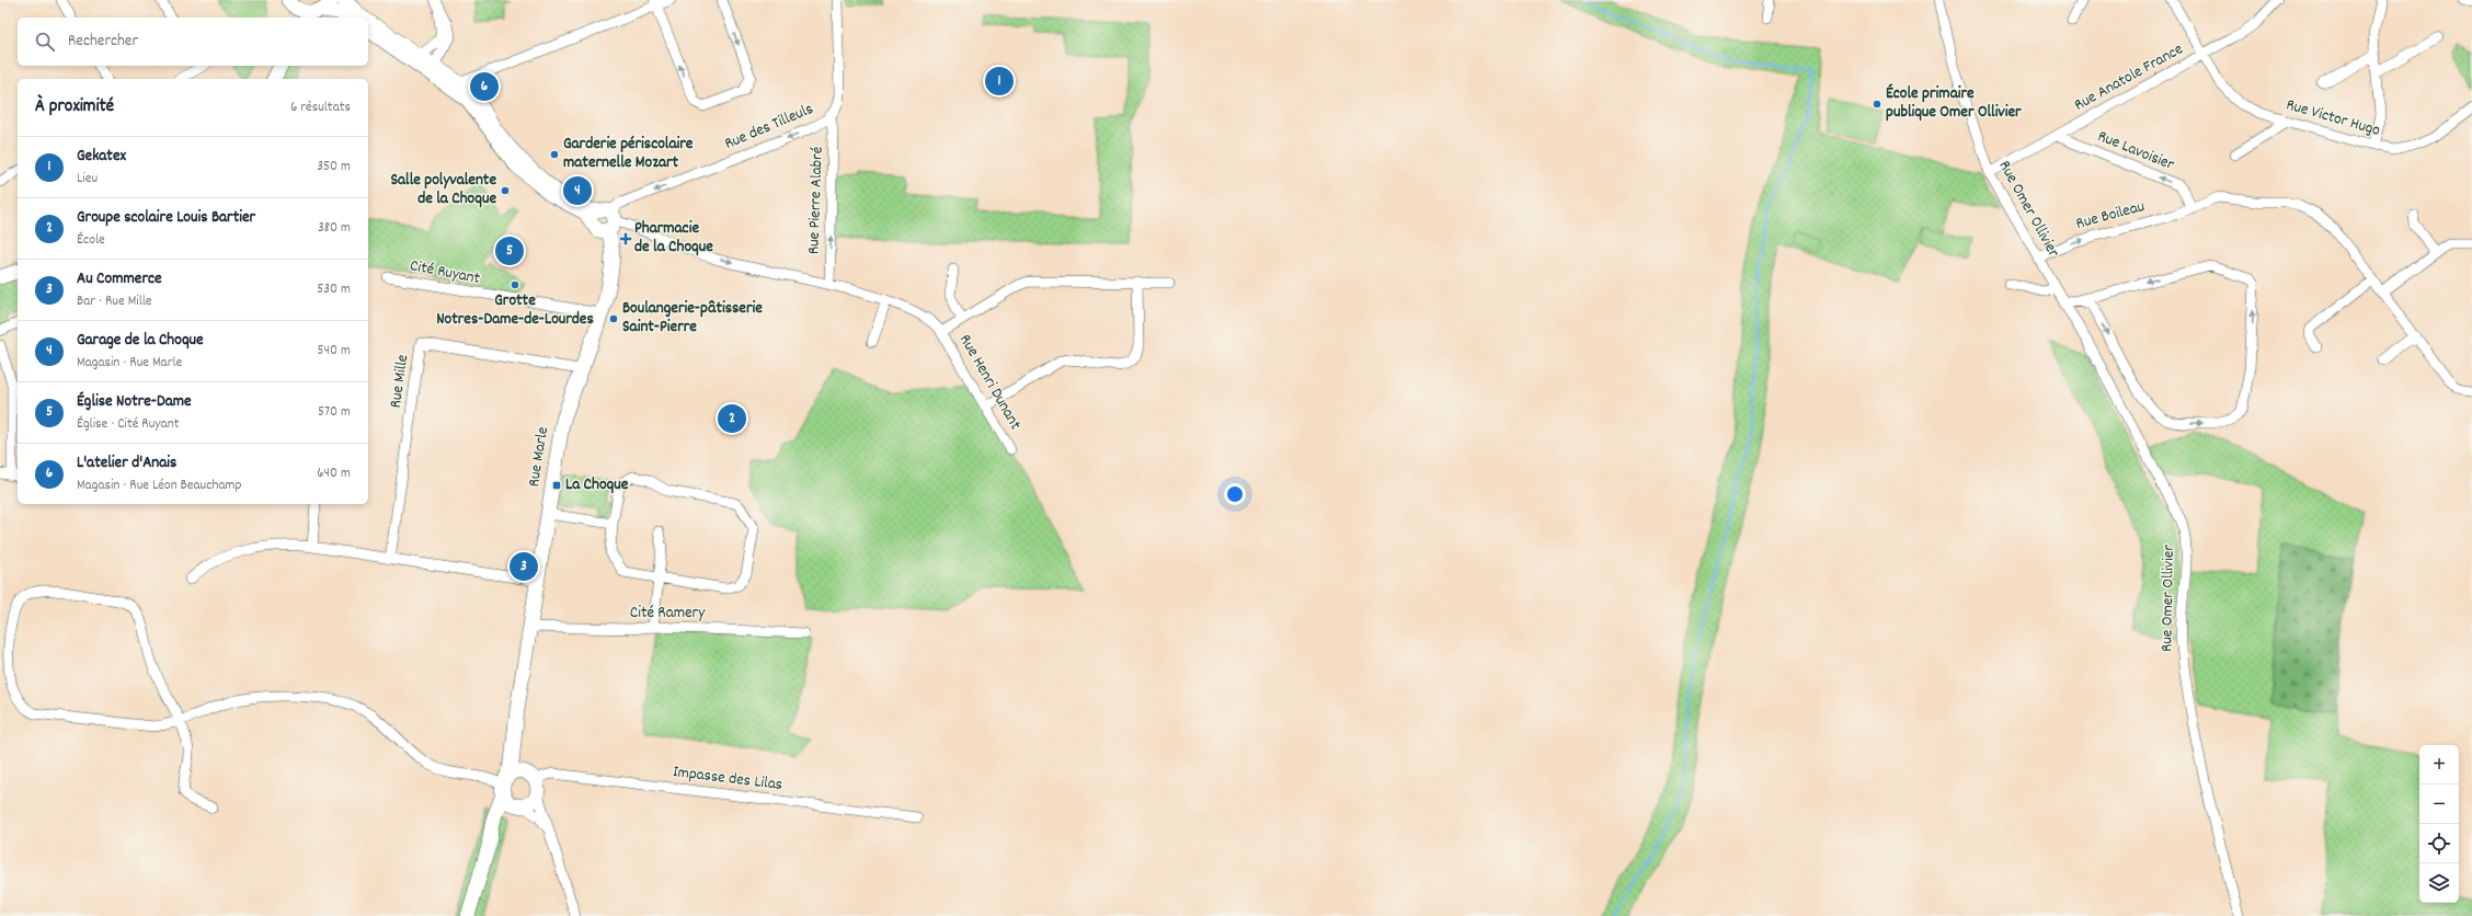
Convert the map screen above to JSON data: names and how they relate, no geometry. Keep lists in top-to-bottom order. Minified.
{"streets":{"main road":["Rue Marle"],"street":["Rue Anatole France","Rue Victor Hugo","Rue des Tilleuls","Rue Lavoisier","Rue Pierre Alabré","Rue Omer Ollivier","Rue Boileau","Cité Ruyant","Rue Mille","Rue Henri Dunant","Cité Ramery","Impasse des Lilas"]},"crossings":[["Rue Anatole France","Rue Victor Hugo"],["Rue Anatole France","Rue Lavoisier"],["Rue Anatole France","Rue Omer Ollivier"],["Rue des Tilleuls","Rue Pierre Alabré"],["Rue des Tilleuls","Rue Henri Dunant"],["Rue des Tilleuls","Rue Marle"],["Rue Lavoisier","Rue Boileau"],["Rue Pierre Alabré","Rue Henri Dunant"],["Rue Omer Ollivier","Rue Boileau"],["Cité Ruyant","Rue Marle"],["Rue Mille","Rue Marle"],["Rue Henri Dunant","Rue Marle"],["Rue Marle","Cité Ramery"],["Rue Marle","Impasse des Lilas"]],"one_way":["Rue des Tilleuls","Rue Lavoisier","Rue Pierre Alabré","Rue Henri Dunant"],"places":{"other":["École primaire publique Omer Ollivier","Garderie périscolaire maternelle Mozart","Salle polyvalente de la Choque","Grotte Notres-Dame-de-Lourdes","Boulangerie-pâtisserie Saint-Pierre"],"health":["Pharmacie de la Choque"],"transit":["La Choque"]},"page":{"search":"Rechercher","pins":["1","6","4","5","2","3"],"heading":["À proximité","6 résultats"],"list":[{"mark":"1","name":"Gekatex","note":"Lieu","value":"350 m"},{"mark":"2","name":"Groupe scolaire Louis Bartier","note":"École","value":"380 m"},{"mark":"3","name":"Au Commerce","note":"Bar · Rue Mille","value":"530 m"},{"mark":"4","name":"Garage de la Choque","note":"Magasin · Rue Marle","value":"540 m"},{"mark":"5","name":"Église Notre-Dame","note":"Église · Cité Ruyant","value":"570 m"},{"mark":"6","name":"L'atelier d'Anais","note":"Magasin · Rue Léon Beauchamp","value":"640 m"}],"map_buttons":["+","−"]}}
